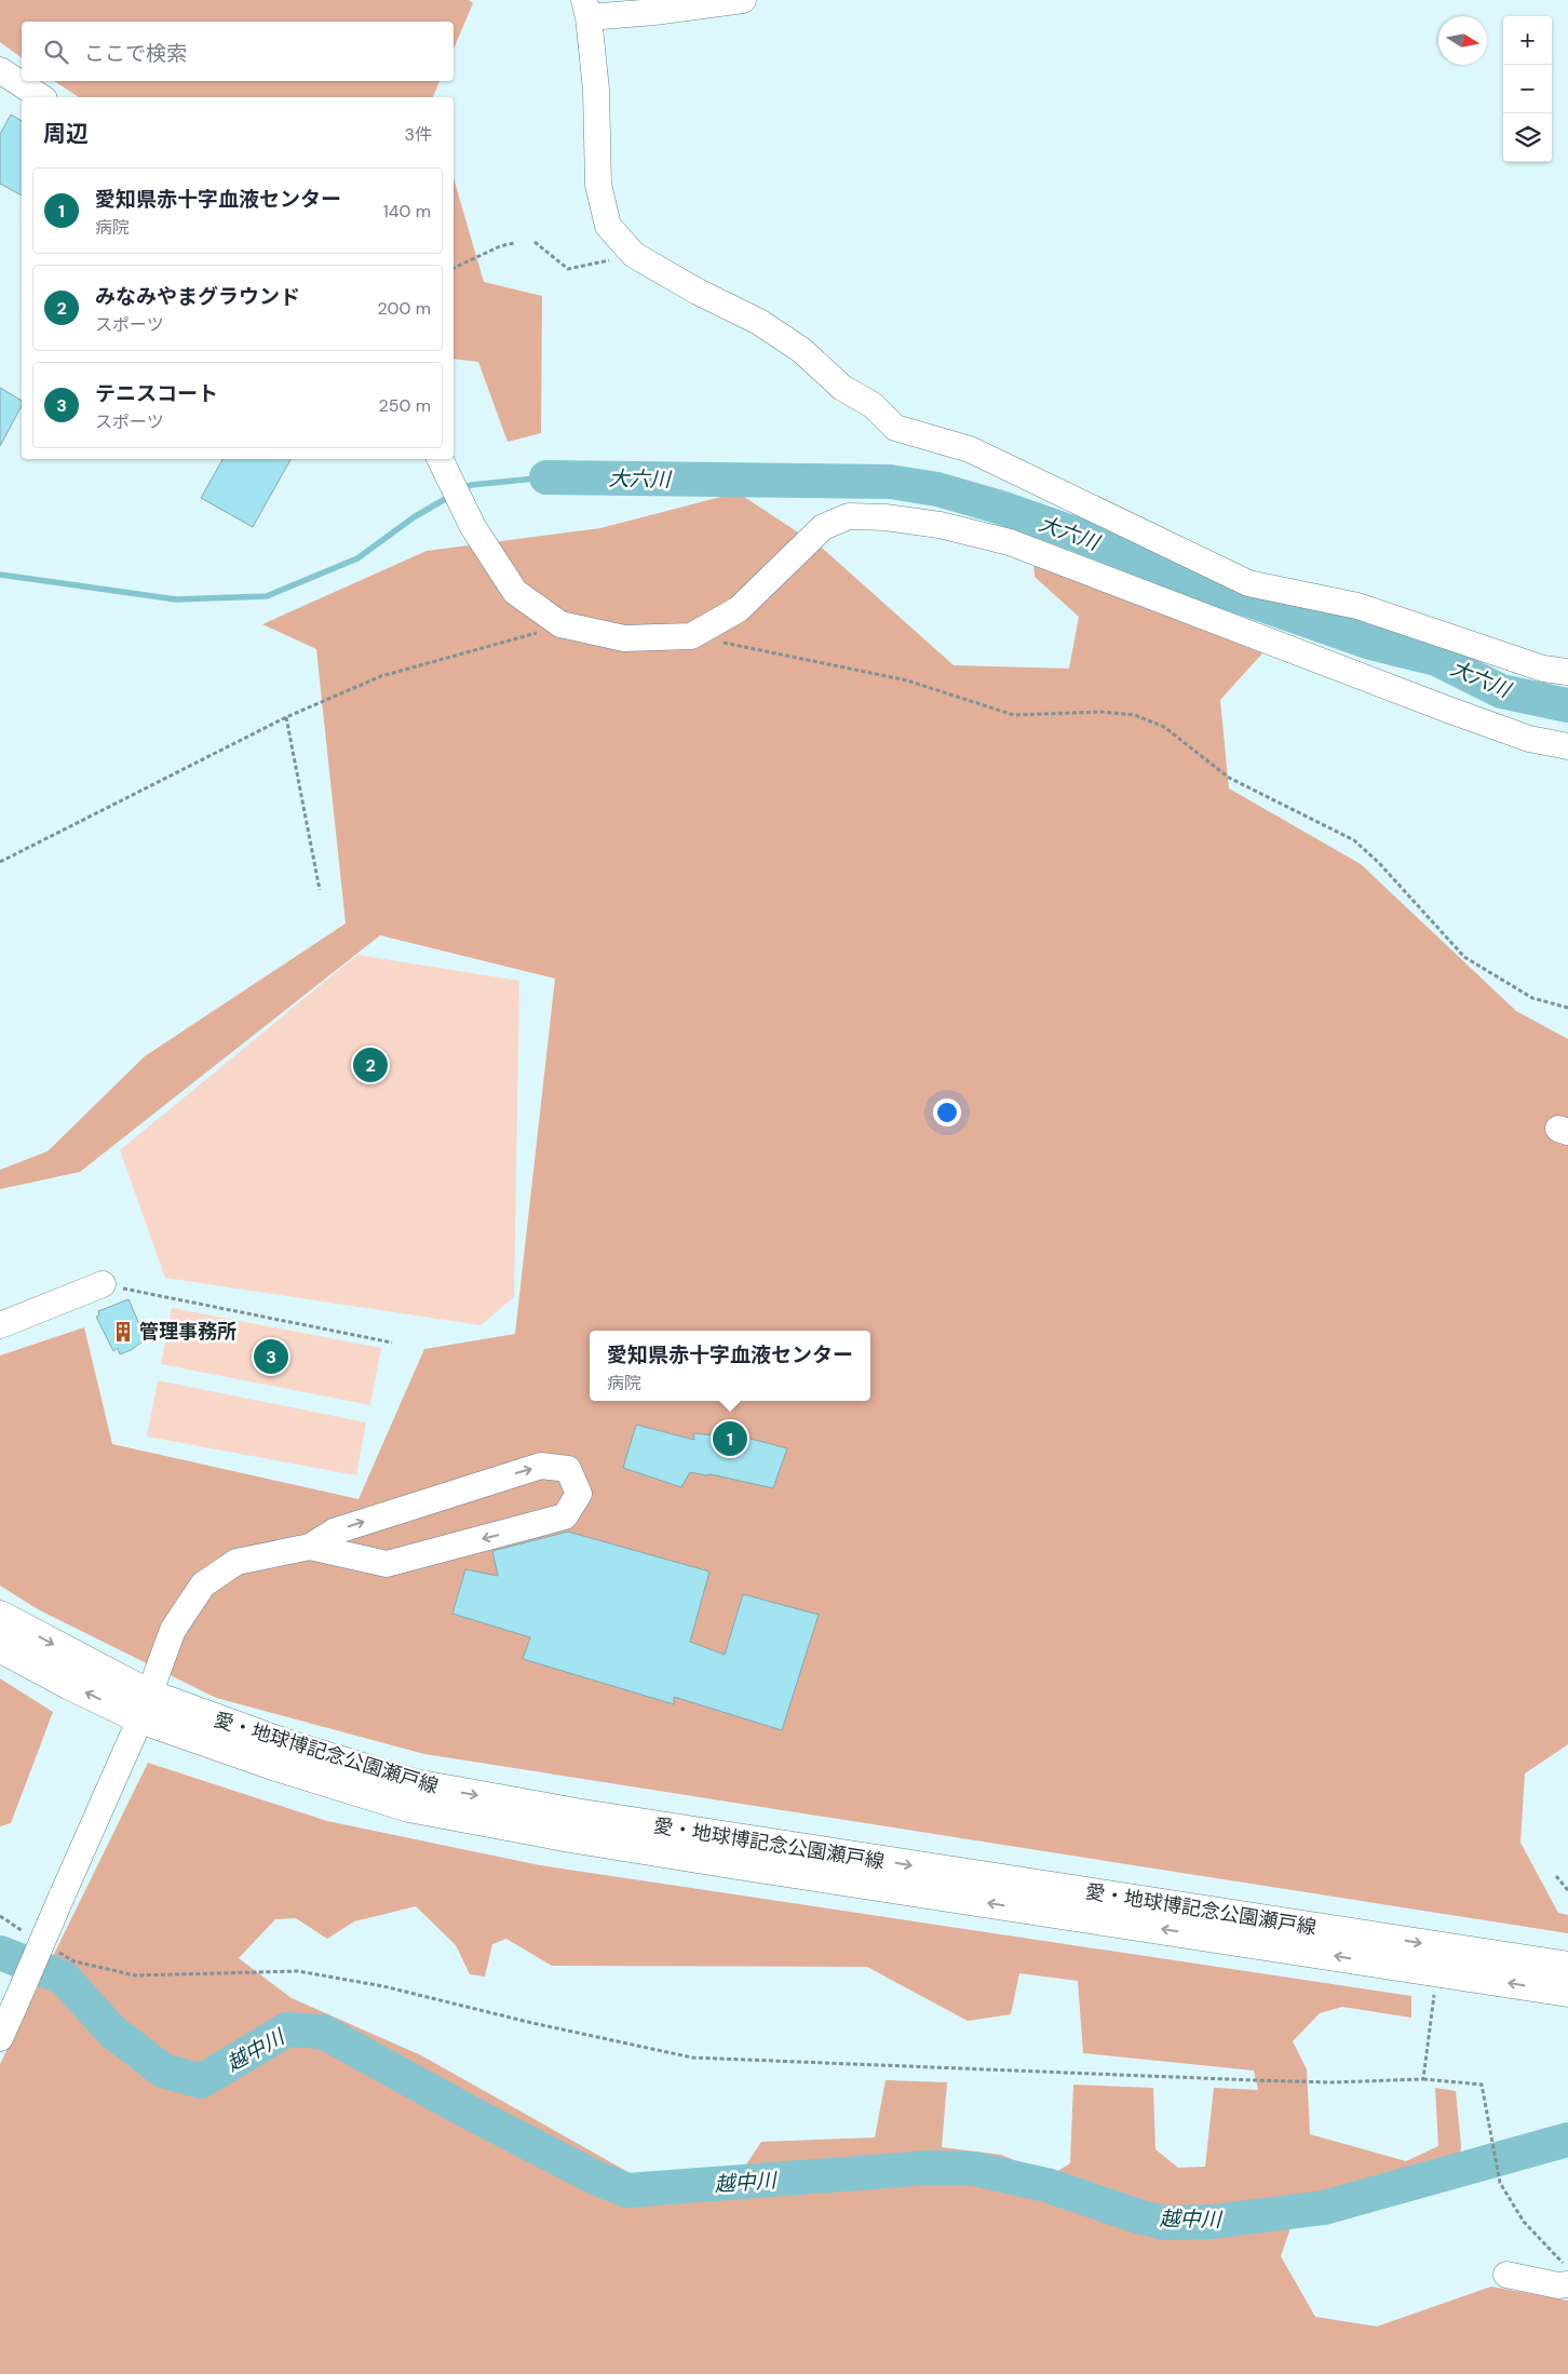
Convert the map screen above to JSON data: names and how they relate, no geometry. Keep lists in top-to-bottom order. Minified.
{"streets":{"main road":["愛・地球博記念公園瀬戸線"]},"water":["大六川","越中川"],"places":{"building":["管理事務所"]},"north":"right","page":{"map_buttons":["+","−"],"search":"ここで検索","heading":["周辺","3件"],"list":[{"mark":"1","name":"愛知県赤十字血液センター","note":"病院","value":"140 m"},{"mark":"2","name":"みなみやまグラウンド","note":"スポーツ","value":"200 m"},{"mark":"3","name":"テニスコート","note":"スポーツ","value":"250 m"}],"pins":["2","3","1"],"popup":["愛知県赤十字血液センター","病院"]}}
